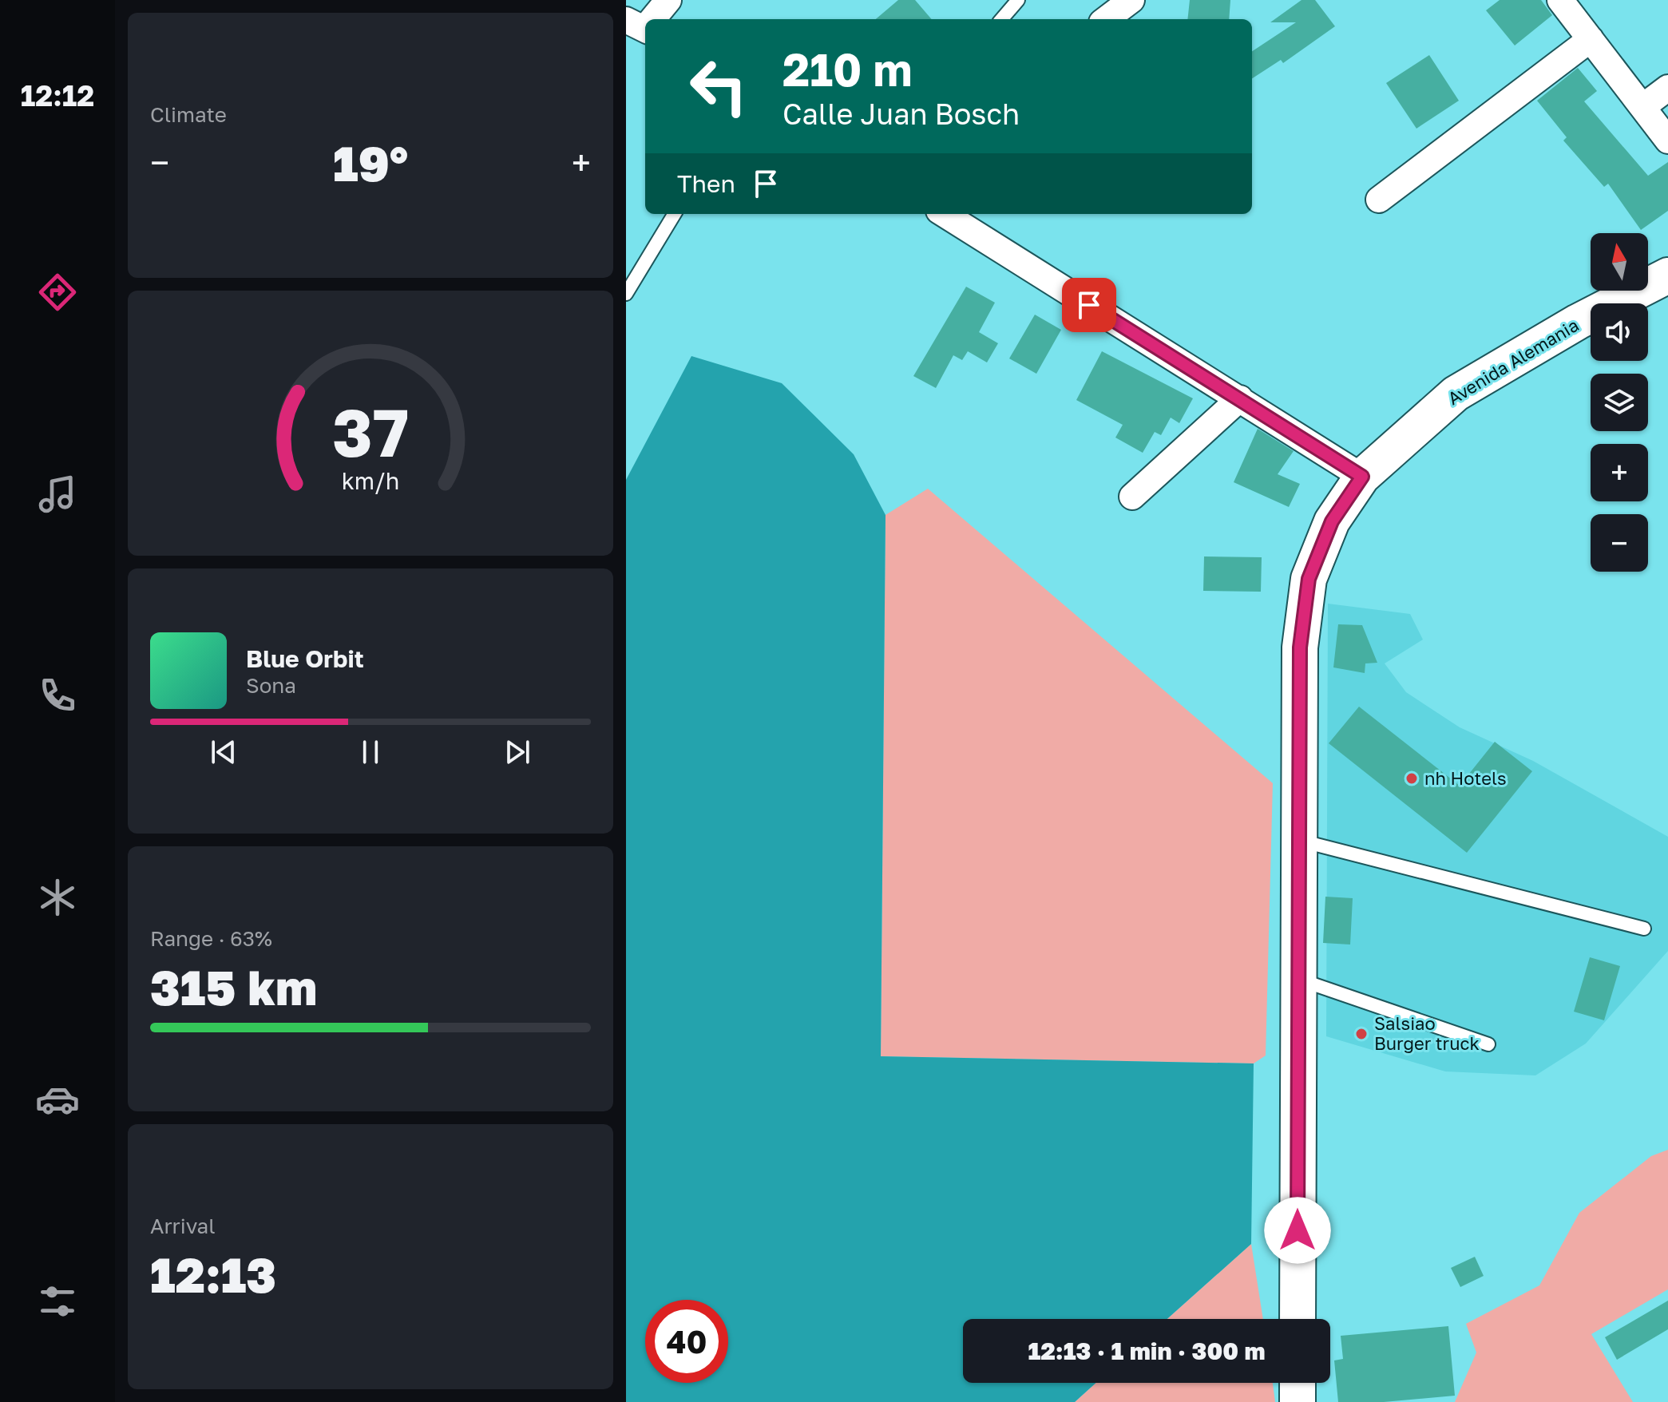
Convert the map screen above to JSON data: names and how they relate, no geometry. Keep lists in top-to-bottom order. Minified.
{"streets":{"street":["Avenida Alemania"]},"places":["nh Hotels","Salsiao Burger truck"],"north":"top","page":{"tabs":"12:12","tile":["Climate",["Range · 63%","315 km"],["Arrival","12:13"]],"turn":["210 m","Calle Juan Bosch"],"heat":["−","19°","+"],"then":"Then","map_buttons":["+","−"],"song":["Blue Orbit","Sona"],"limit":"40","trip":"12:13 · 1 min · 300 m","gauge":["37","km/h"]}}
